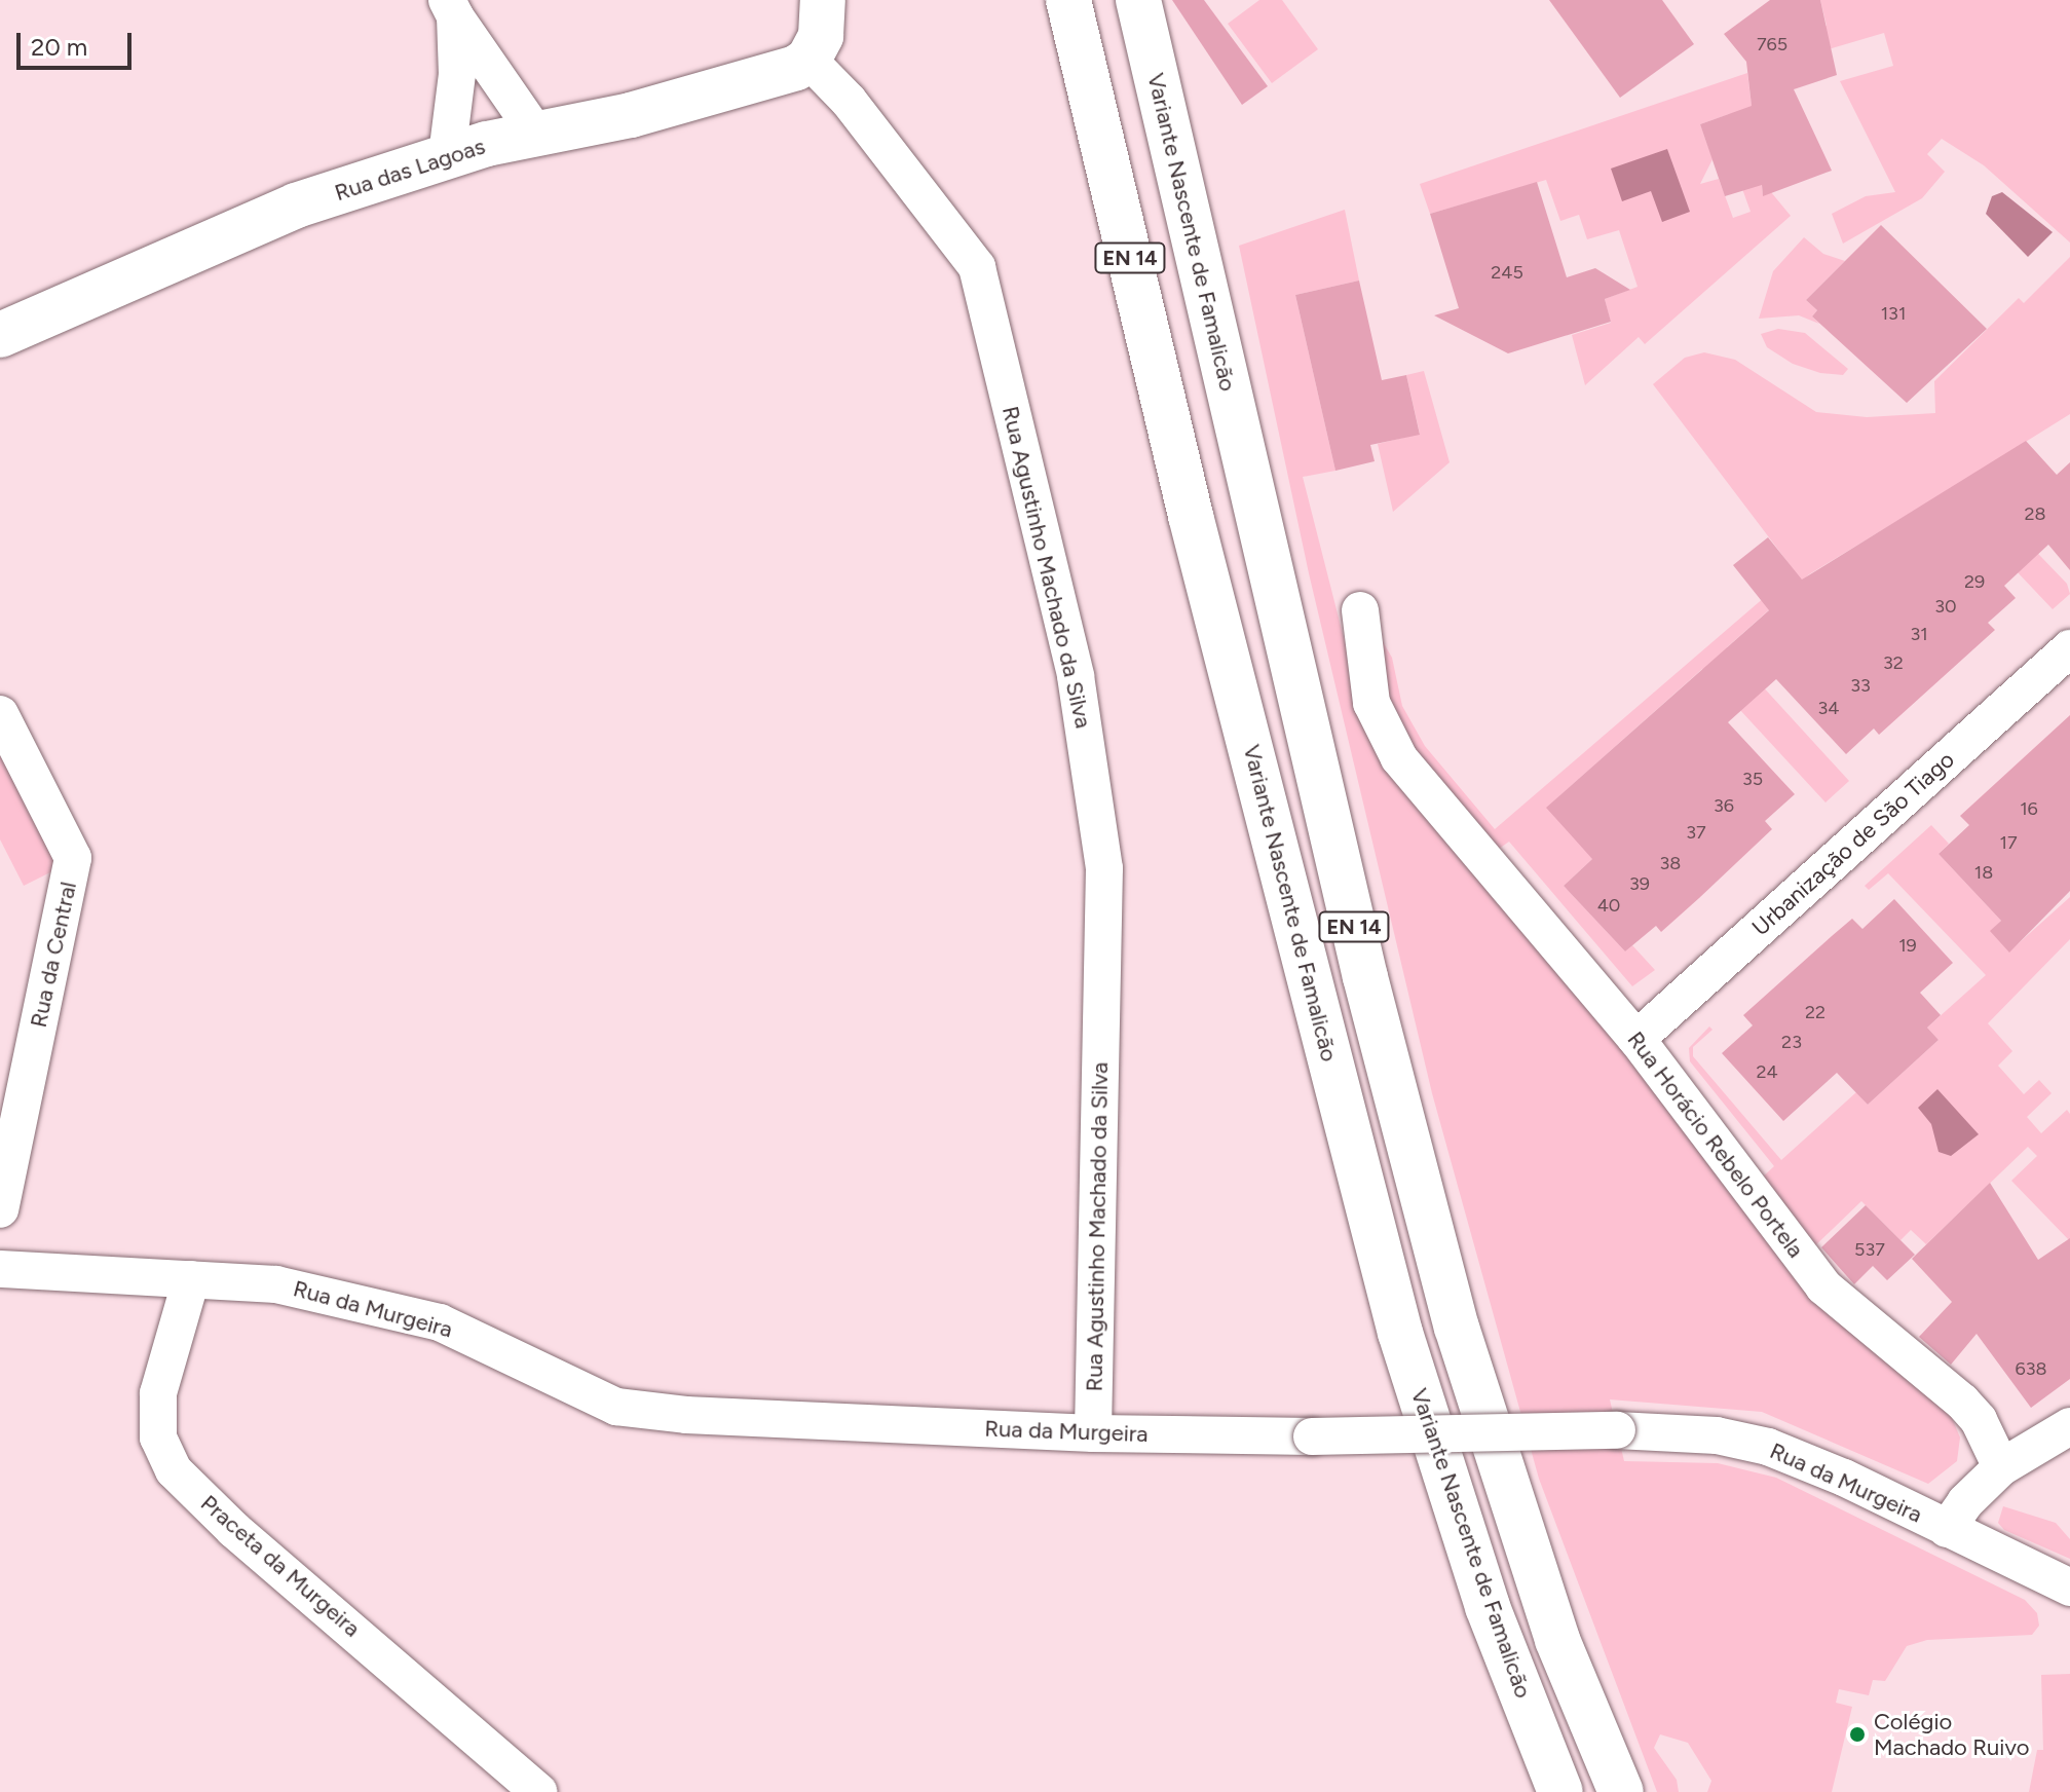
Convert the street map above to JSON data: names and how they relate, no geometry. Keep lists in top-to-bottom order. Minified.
{"streets":{"main road":["Rua das Lagoas","Variante Nascente de Famalicão","EN 14"],"street":["Rua Agustinho Machado da Silva","Urbanização de São Tiago","Rua da Central","Rua Horácio Rebelo Portela","Rua da Murgeira","Praceta da Murgeira"]},"crossings":[["Rua das Lagoas","Rua Agustinho Machado da Silva"],["Rua Agustinho Machado da Silva","Rua da Murgeira"],["Urbanização de São Tiago","Rua Horácio Rebelo Portela"],["Rua da Murgeira","Praceta da Murgeira"]],"places":["Colégio Machado Ruivo"],"house_numbers":["765","245","131","28","29","30","31","32","33","34","35","36","16","37","17","38","18","39","40","19","22","23","24","537","638"],"scale_bar":"20 m"}
